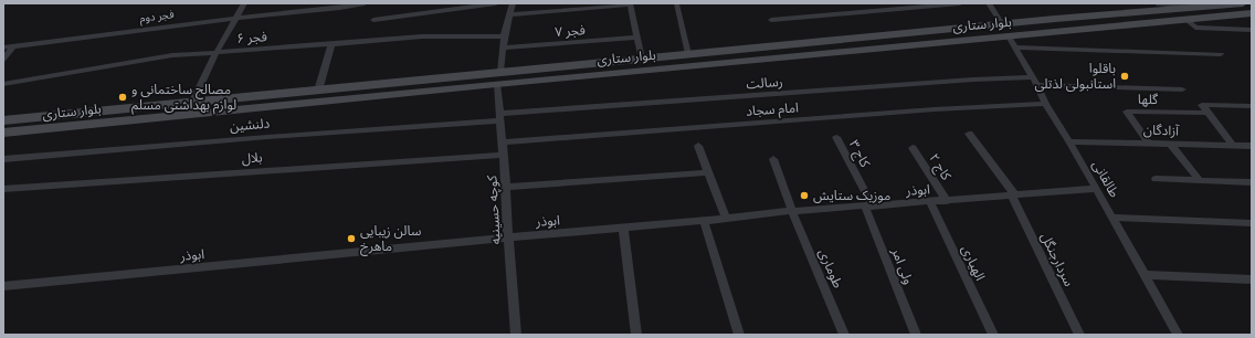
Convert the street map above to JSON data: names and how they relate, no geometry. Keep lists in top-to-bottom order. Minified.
{"streets":{"main road":["بلوار ستاری"],"street":["فجر دوم","فجر ۷","فجر ۶","رسالت","گلها","امام سجاد","دلنشین","آزادگان","کاج ۳","بلال","کاج ۲","طالقانی","ابوذر","کوچه حسینیه","سردارجنگل","الهیاری","ولی امر","طوماری"]},"crossings":[["بلوار ستاری","طالقانی"],["بلوار ستاری","کوچه حسینیه"],["رسالت","دلنشین"],["رسالت","طالقانی"],["رسالت","کوچه حسینیه"],["گلها","آزادگان"],["امام سجاد","طالقانی"],["امام سجاد","کوچه حسینیه"],["دلنشین","کوچه حسینیه"],["آزادگان","طالقانی"],["کاج ۳","ابوذر"],["کاج ۳","ولی امر"],["بلال","کوچه حسینیه"],["کاج ۲","ابوذر"],["طالقانی","ابوذر"],["ابوذر","کوچه حسینیه"],["ابوذر","سردارجنگل"],["ابوذر","الهیاری"],["ابوذر","ولی امر"],["ابوذر","طوماری"]],"places":["باقلوا استانبولی لذتلی","مصالح ساختمانی و لوازم بهداشتی مسلم","موزیک ستایش","سالن زیبایی ماهرخ"]}
